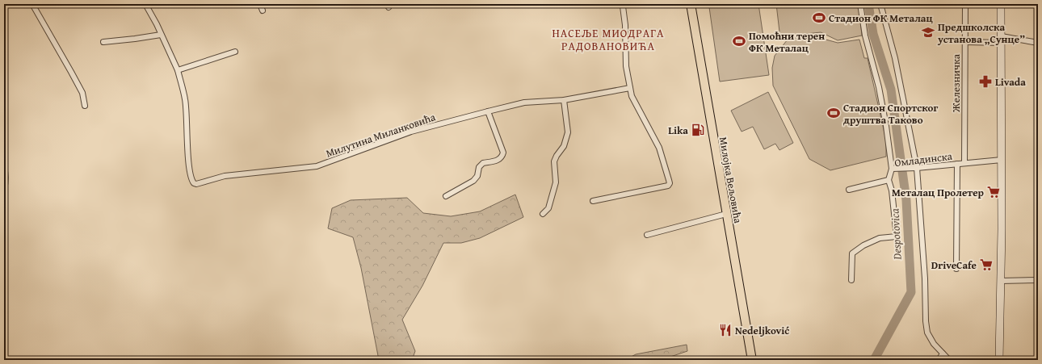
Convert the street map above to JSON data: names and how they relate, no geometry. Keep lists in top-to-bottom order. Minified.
{"streets":{"main road":["Милојка Вељовића"],"street":["Железничка","Милутина Миланковића","Омладинска"]},"crossings":[["Железничка","Омладинска"]],"districts":["НАСЕЉЕ МИОДРАГА РАДОВАНОВИЋА"],"water":["Despotovica"],"places":{"sports":["Стадион ФК Металац","Помоћни терен ФК Металац","Стадион Спортског друштва Таково"],"school or university":["Предшколска установа „Сунце”"],"pharmacy":["Livada"],"fuel station":["Lika"],"supermarket":["Металац Пролетер","DriveCafe"],"restaurant":["Nedeljković"]}}
